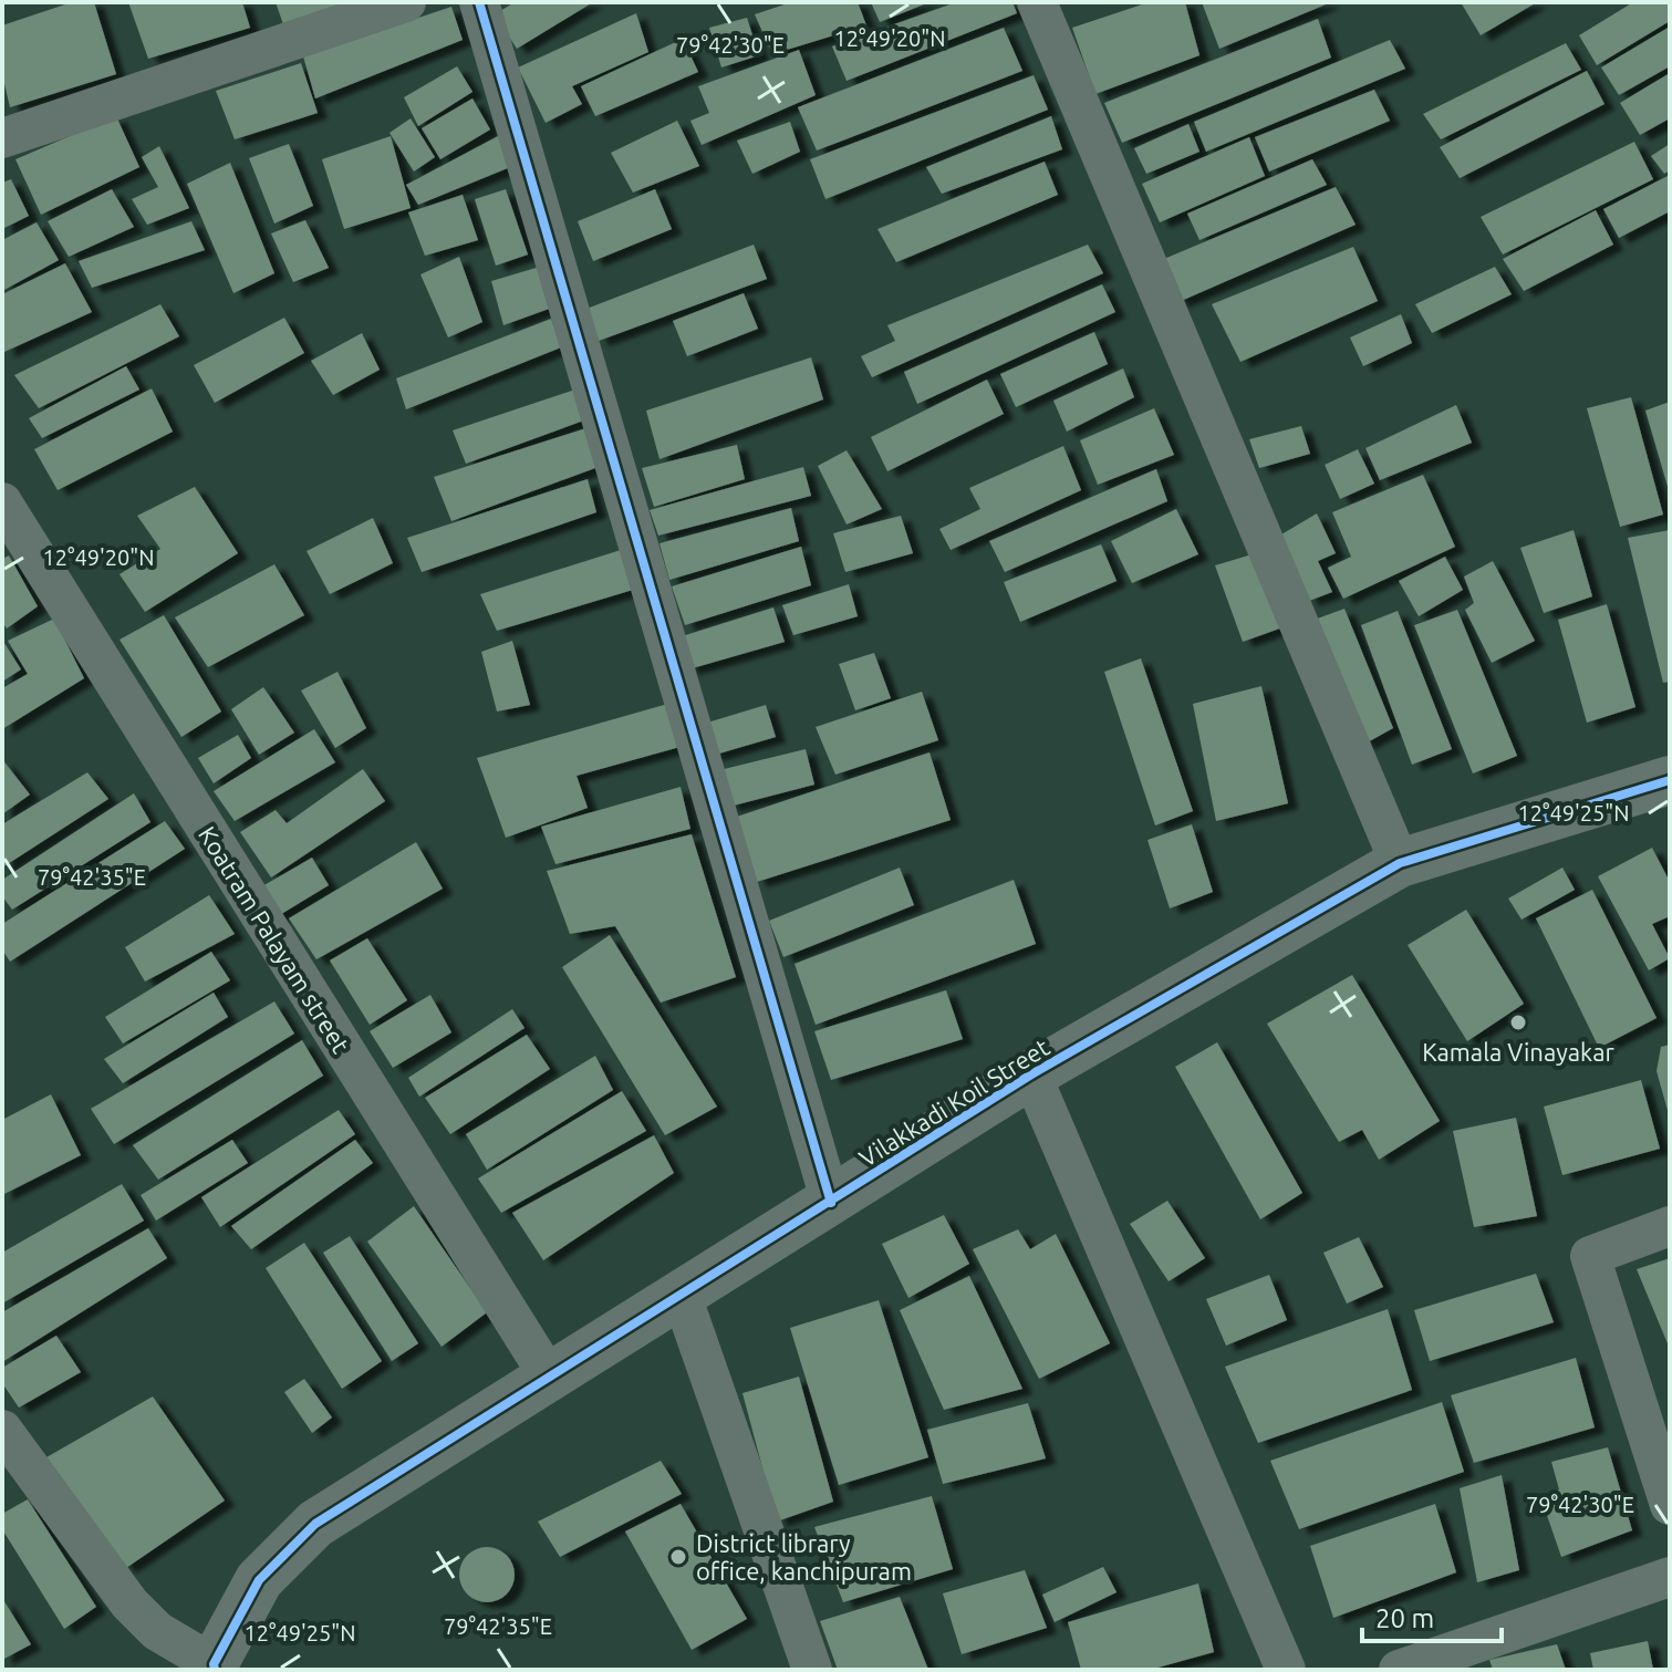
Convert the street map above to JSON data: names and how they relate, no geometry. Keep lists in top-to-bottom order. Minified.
{"streets":{"street":["Koatram Palayam street","Vilakkadi Koil Street"]},"crossings":[["Koatram Palayam street","Vilakkadi Koil Street"]],"places":["Kamala Vinayakar","District library office, kanchipuram"],"scale_bar":"20 m","coordinates":["12°49'20\"N","79°42'30\"E","12°49'25\"N","79°42'35\"E"]}
